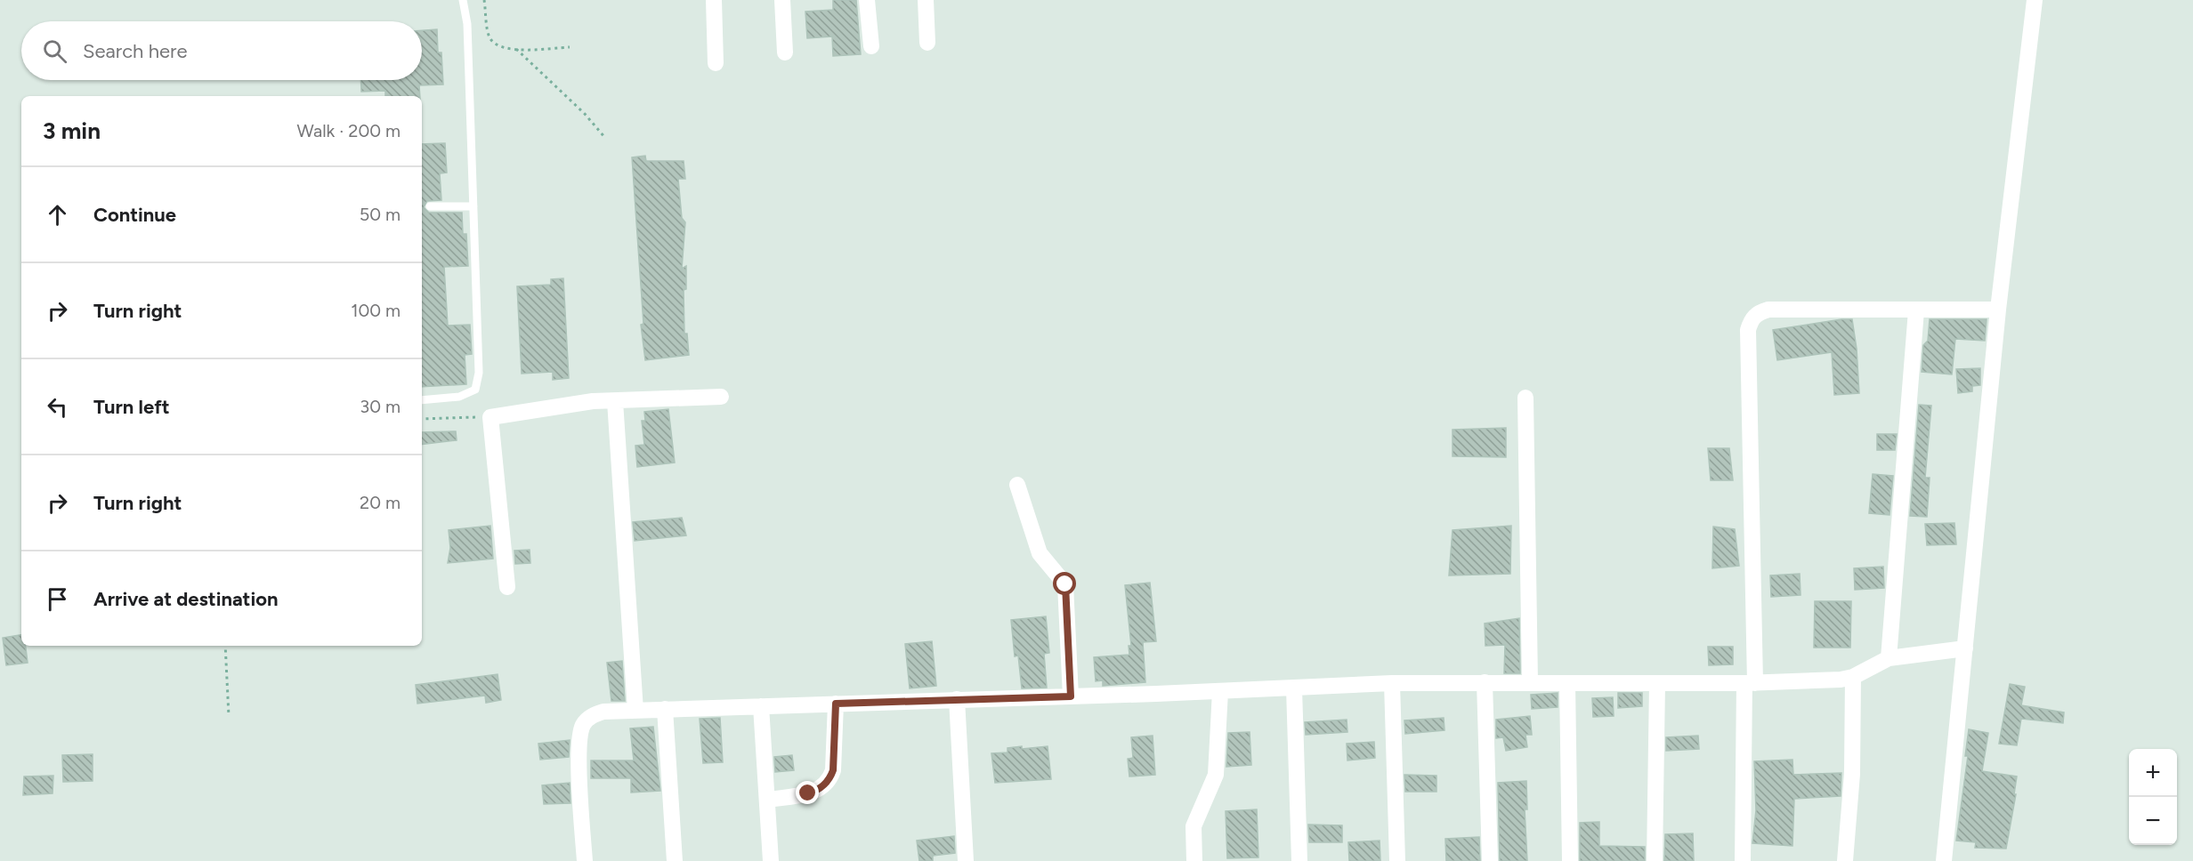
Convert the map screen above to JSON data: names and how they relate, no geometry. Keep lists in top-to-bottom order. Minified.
{"page":{"search":"Search here","heading":["3 min","Walk · 200 m"],"list":[["Continue","50 m"],["Turn right","100 m"],["Turn left","30 m"],["Turn right","20 m"],"Arrive at destination"],"map_buttons":["+","−"]}}
